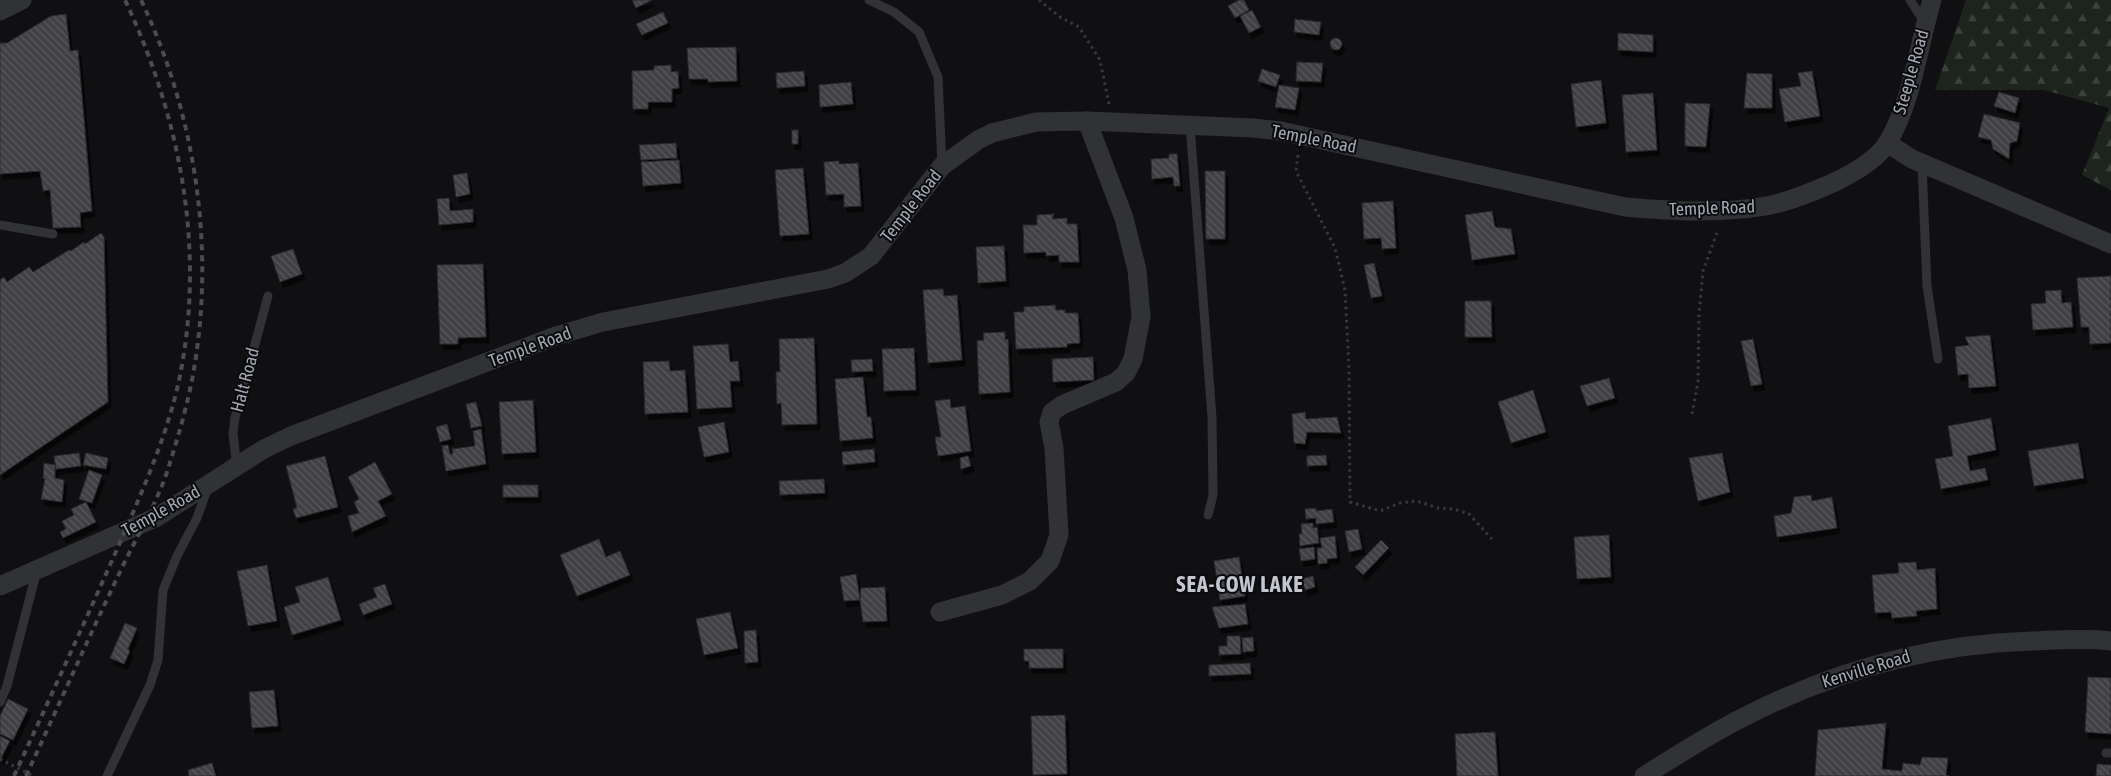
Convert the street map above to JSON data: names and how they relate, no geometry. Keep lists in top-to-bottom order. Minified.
{"streets":{"street":["Steeple Road","Temple Road","Kenville Road"],"lane":["Halt Road"]},"crossings":[["Steeple Road","Temple Road"],["Temple Road","Halt Road"]],"districts":["SEA-COW LAKE"]}
